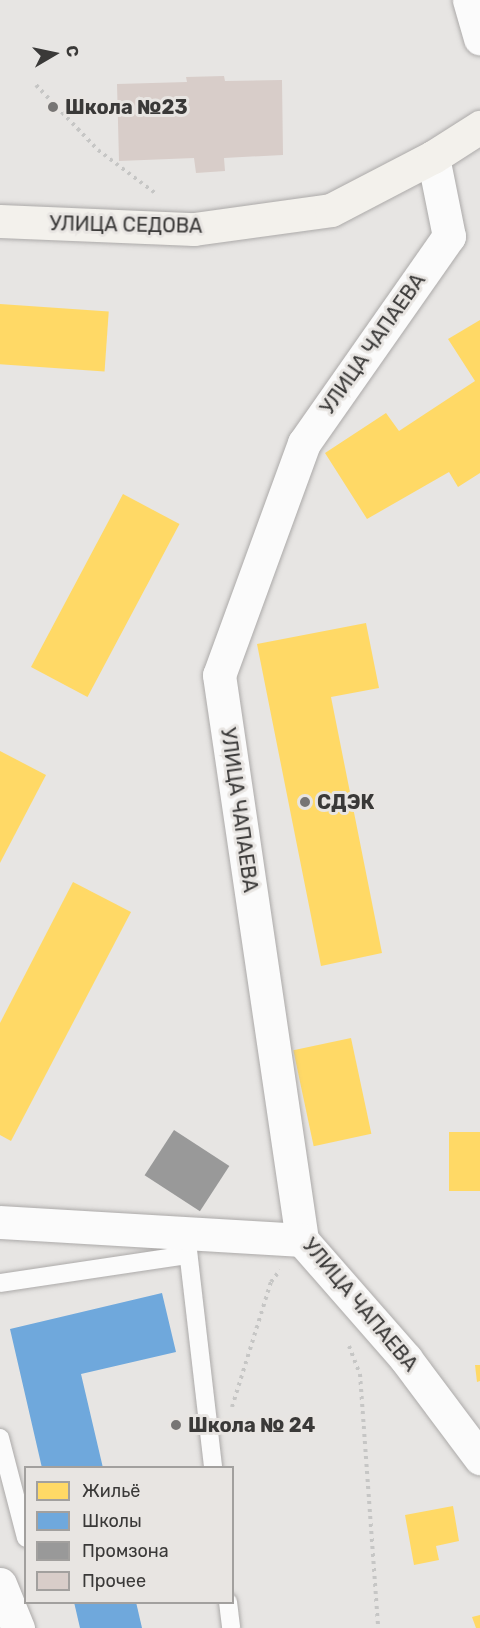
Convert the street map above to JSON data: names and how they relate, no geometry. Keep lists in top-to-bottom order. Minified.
{"streets":{"street":["УЛИЦА СЕДОВА","УЛИЦА ЧАПАЕВА"]},"crossings":[["УЛИЦА СЕДОВА","УЛИЦА ЧАПАЕВА"]],"places":["Школа №23","СДЭК","Школа № 24"],"legend":["Жильё","Школы","Промзона","Прочее"],"north":"right"}
